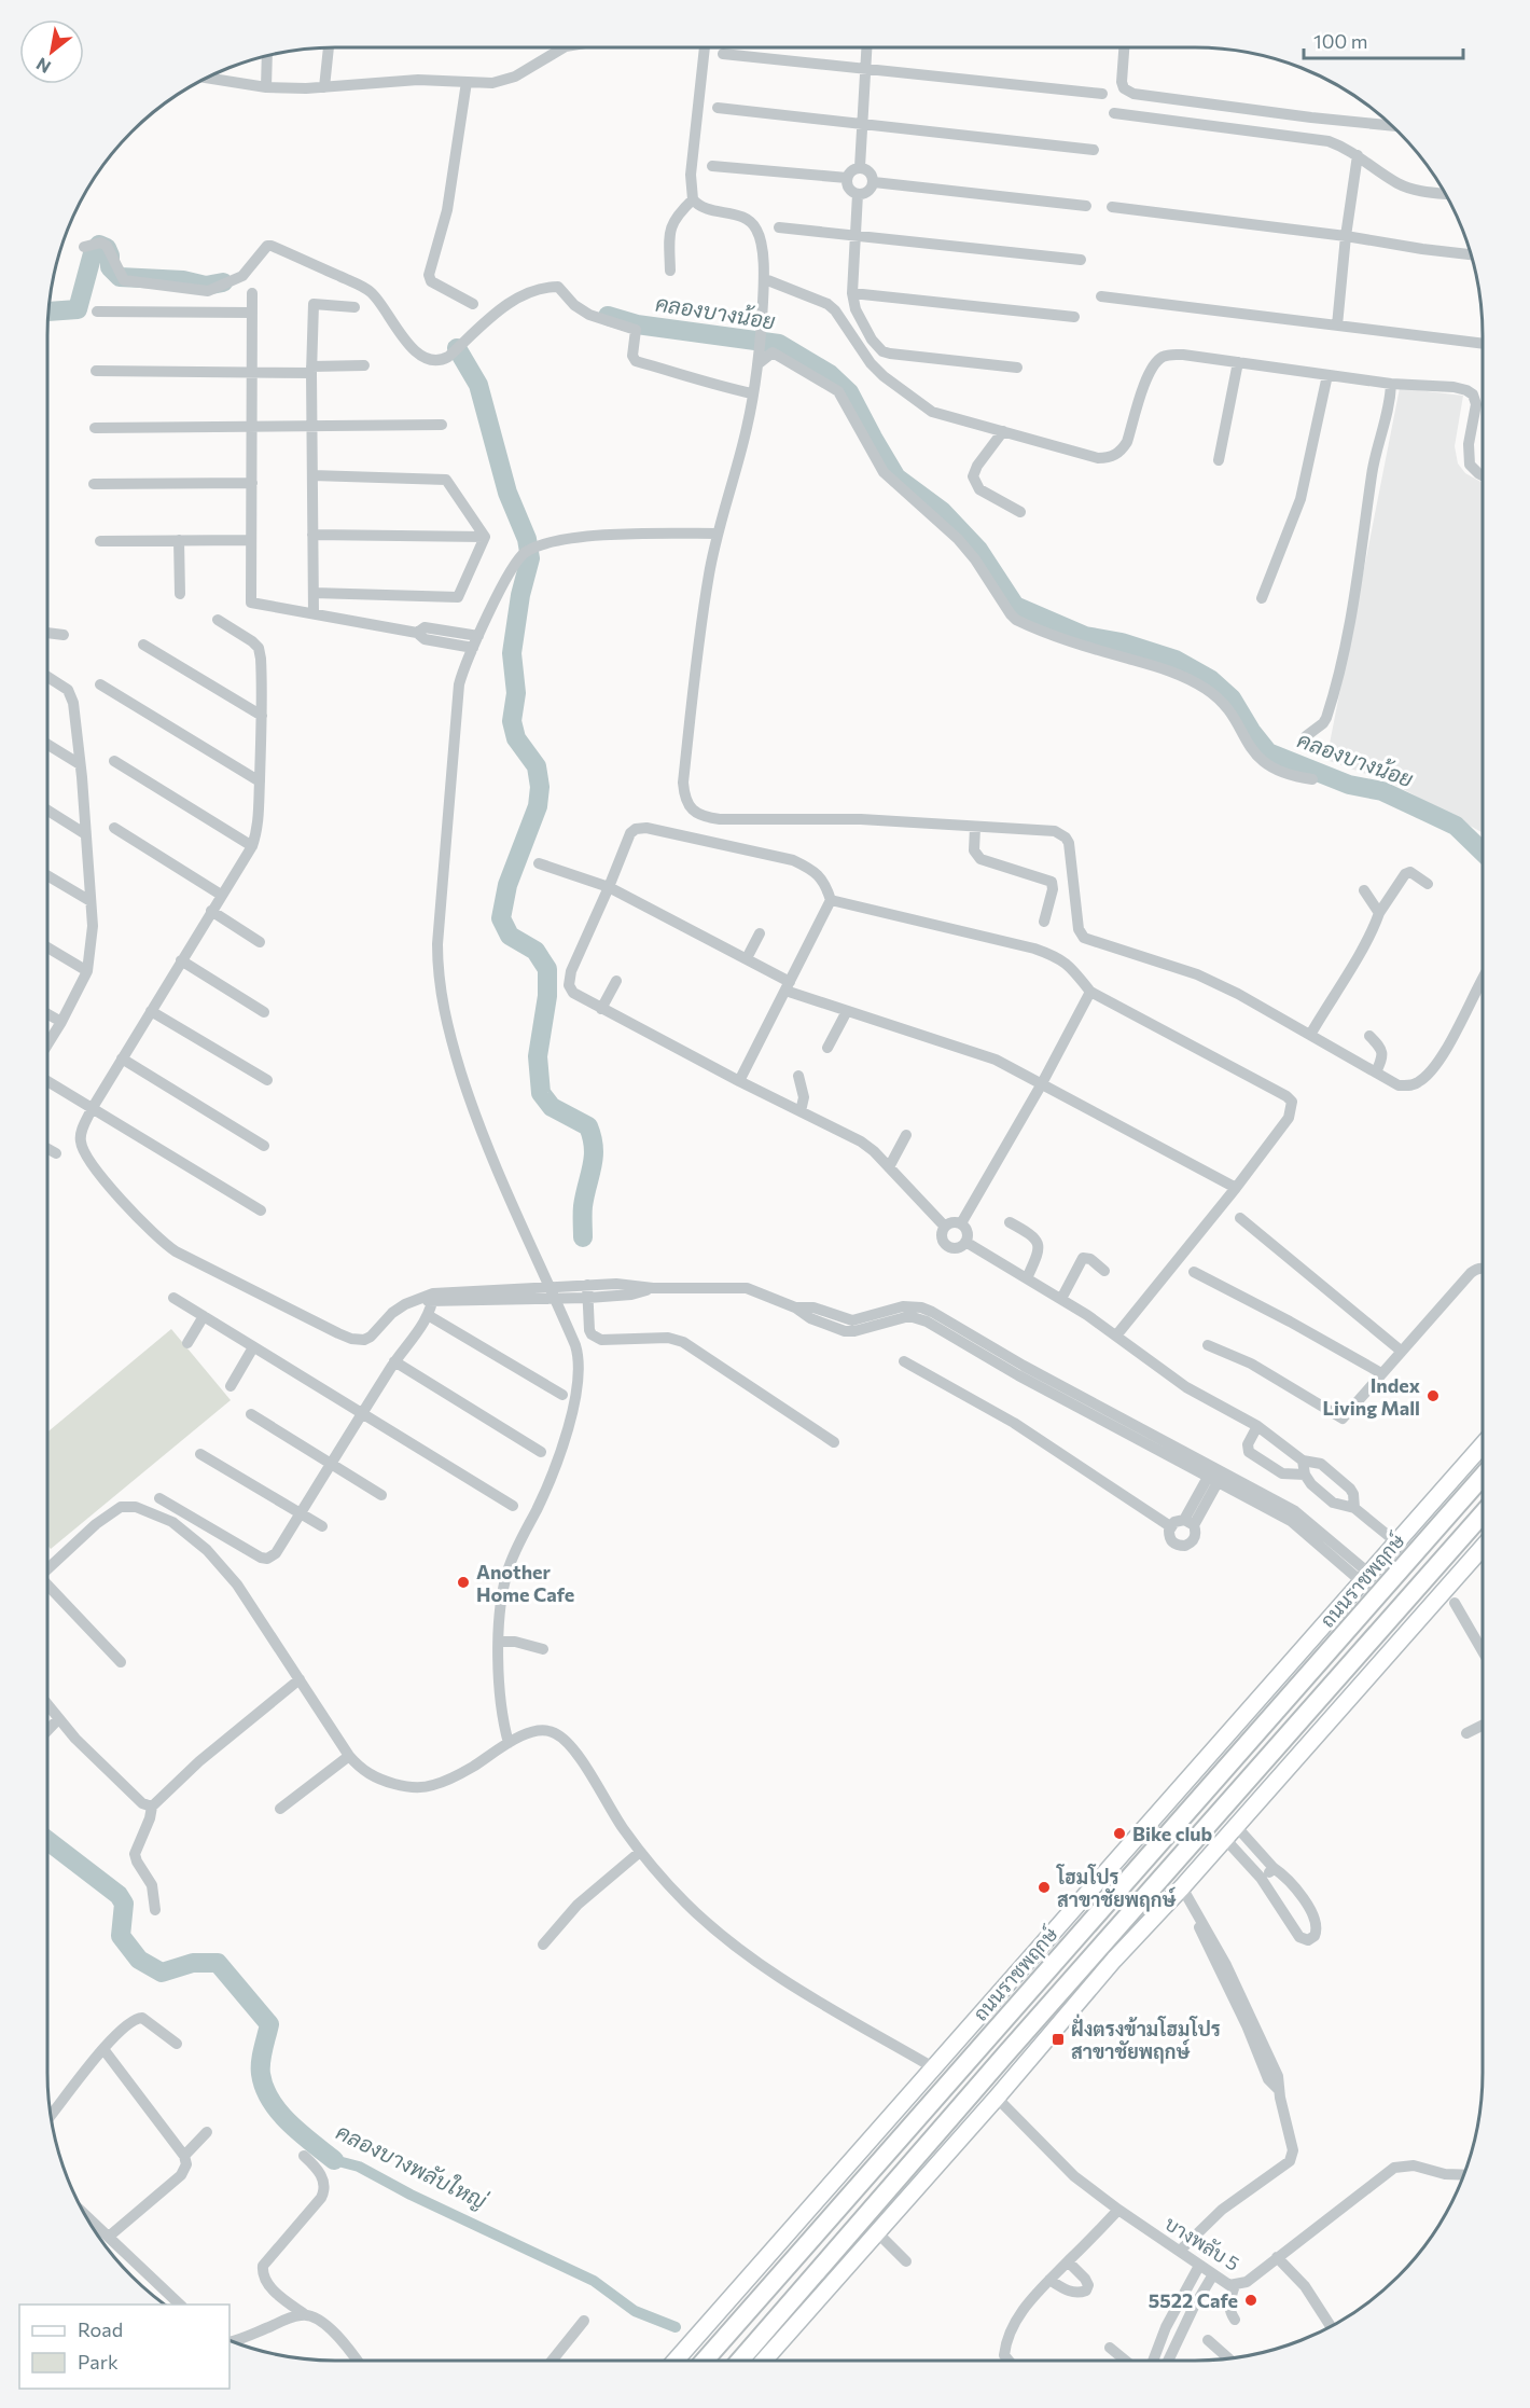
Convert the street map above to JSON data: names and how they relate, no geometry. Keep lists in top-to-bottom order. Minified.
{"streets":{"main road":["ถนนราชพฤกษ์"],"street":["บางพลับ 5"]},"water":["คลองบางน้อย","คลองบางพลับใหญ่"],"places":{"other":["Index Living Mall","Another Home Cafe","Bike club","โฮมโปร สาขาชัยพฤกษ์","5522 Cafe"],"transit":["ฝั่งตรงข้ามโฮมโปร สาขาชัยพฤกษ์"]},"legend":["Road","Park"],"scale_bar":"100 m","north":"bottom left"}
